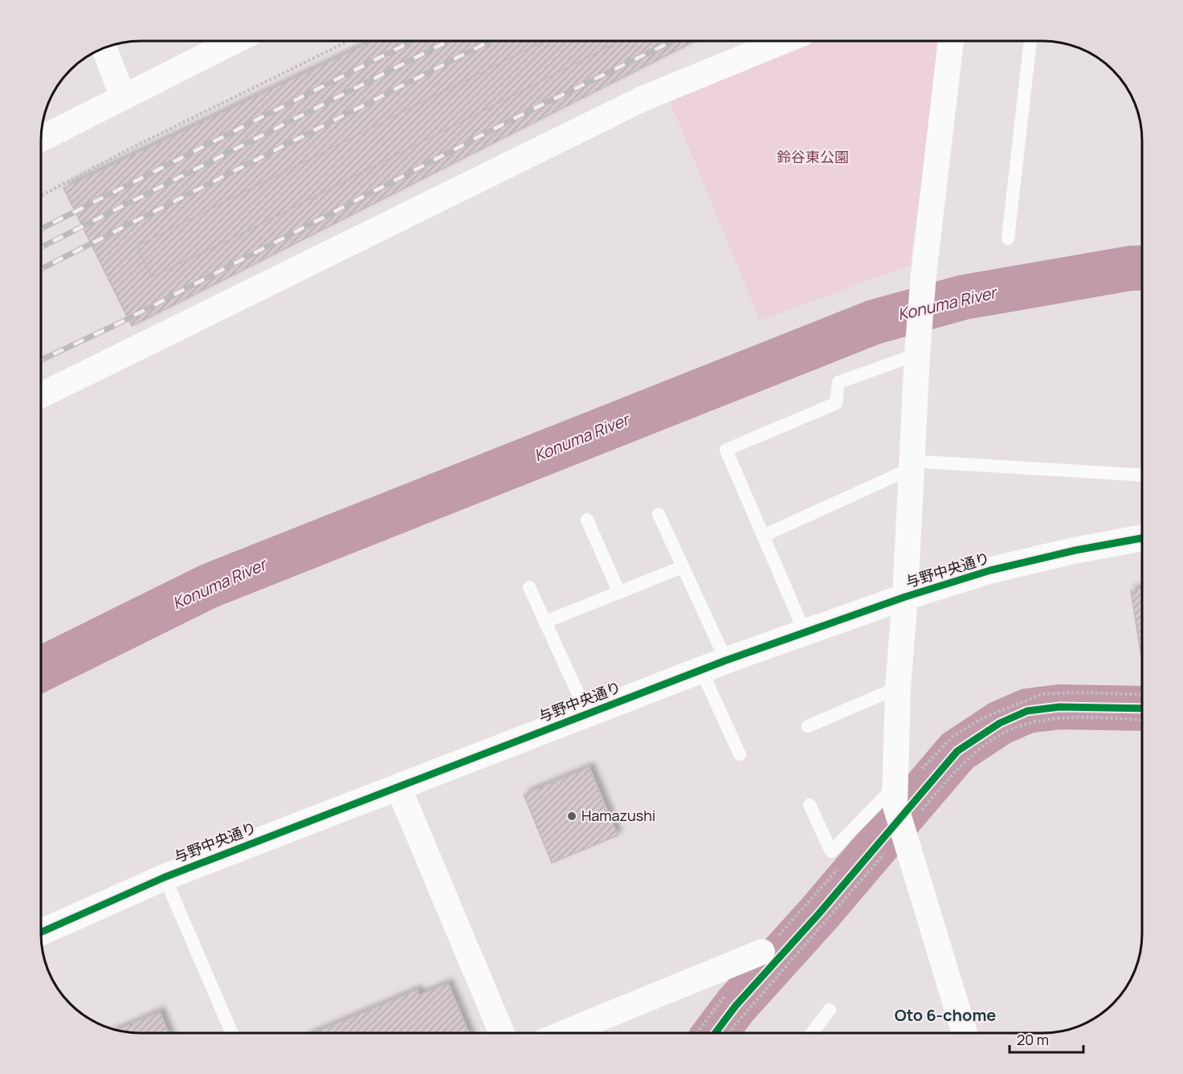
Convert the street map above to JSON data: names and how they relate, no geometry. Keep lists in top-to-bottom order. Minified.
{"streets":{"street":["与野中央通り"]},"districts":["Oto 6-chome"],"water":["Konuma River"],"parks":["鈴谷東公園"],"places":["Hamazushi"],"scale_bar":"20 m"}
